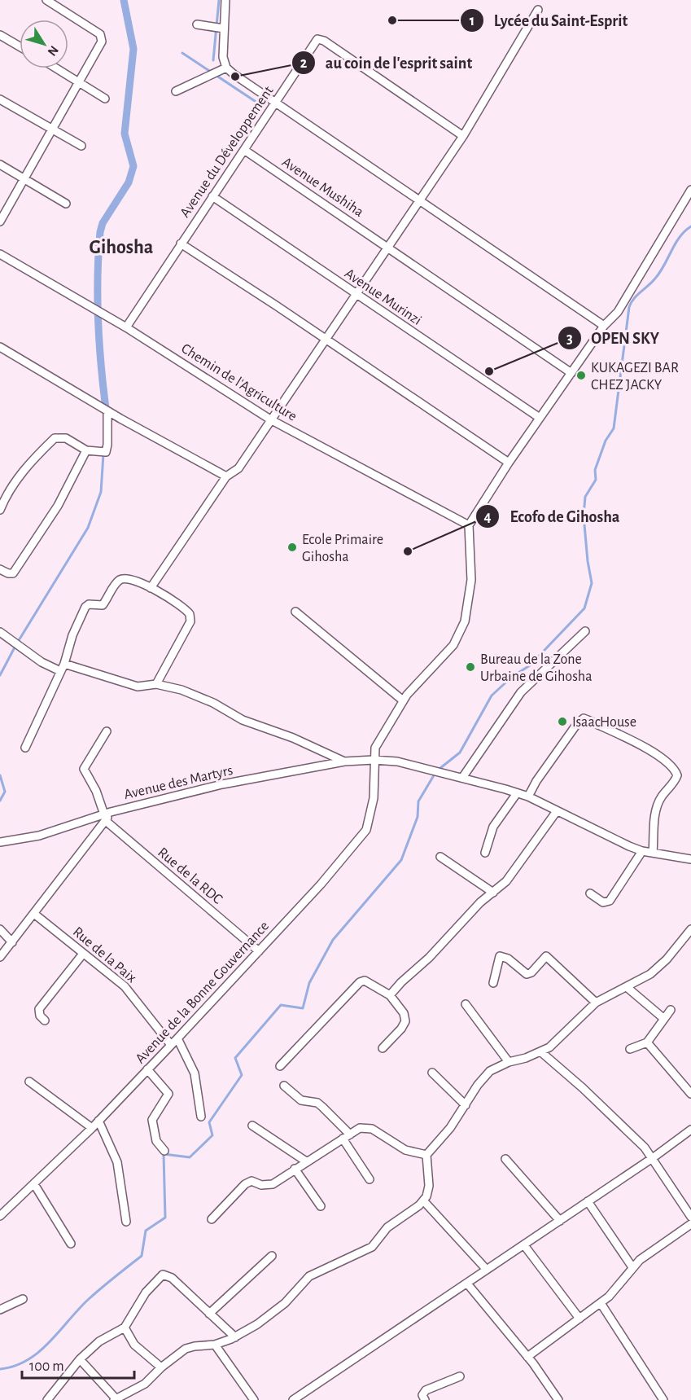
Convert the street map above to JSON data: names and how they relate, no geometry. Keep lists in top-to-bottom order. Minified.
{"streets":{"street":["Avenue du Développement","Avenue Mushiha","Avenue Murinzi","Chemin de l'Agriculture","Avenue des Martyrs","Rue de la RDC","Rue de la Paix","Avenue de la Bonne Gouvernance"]},"crossings":[["Avenue du Développement","Avenue Mushiha"],["Avenue du Développement","Avenue Murinzi"],["Avenue du Développement","Chemin de l'Agriculture"],["Chemin de l'Agriculture","Avenue de la Bonne Gouvernance"],["Avenue des Martyrs","Rue de la RDC"],["Avenue des Martyrs","Avenue de la Bonne Gouvernance"],["Rue de la RDC","Avenue de la Bonne Gouvernance"],["Rue de la Paix","Avenue de la Bonne Gouvernance"]],"districts":["Gihosha"],"places":["Lycée du Saint-Esprit","au coin de l'esprit saint","OPEN SKY","KUKAGEZI BAR CHEZ JACKY","Ecole Primaire Gihosha","Ecofo de Gihosha","Bureau de la Zone Urbaine de Gihosha","IsaacHouse"],"scale_bar":"100 m","north":"bottom right"}
